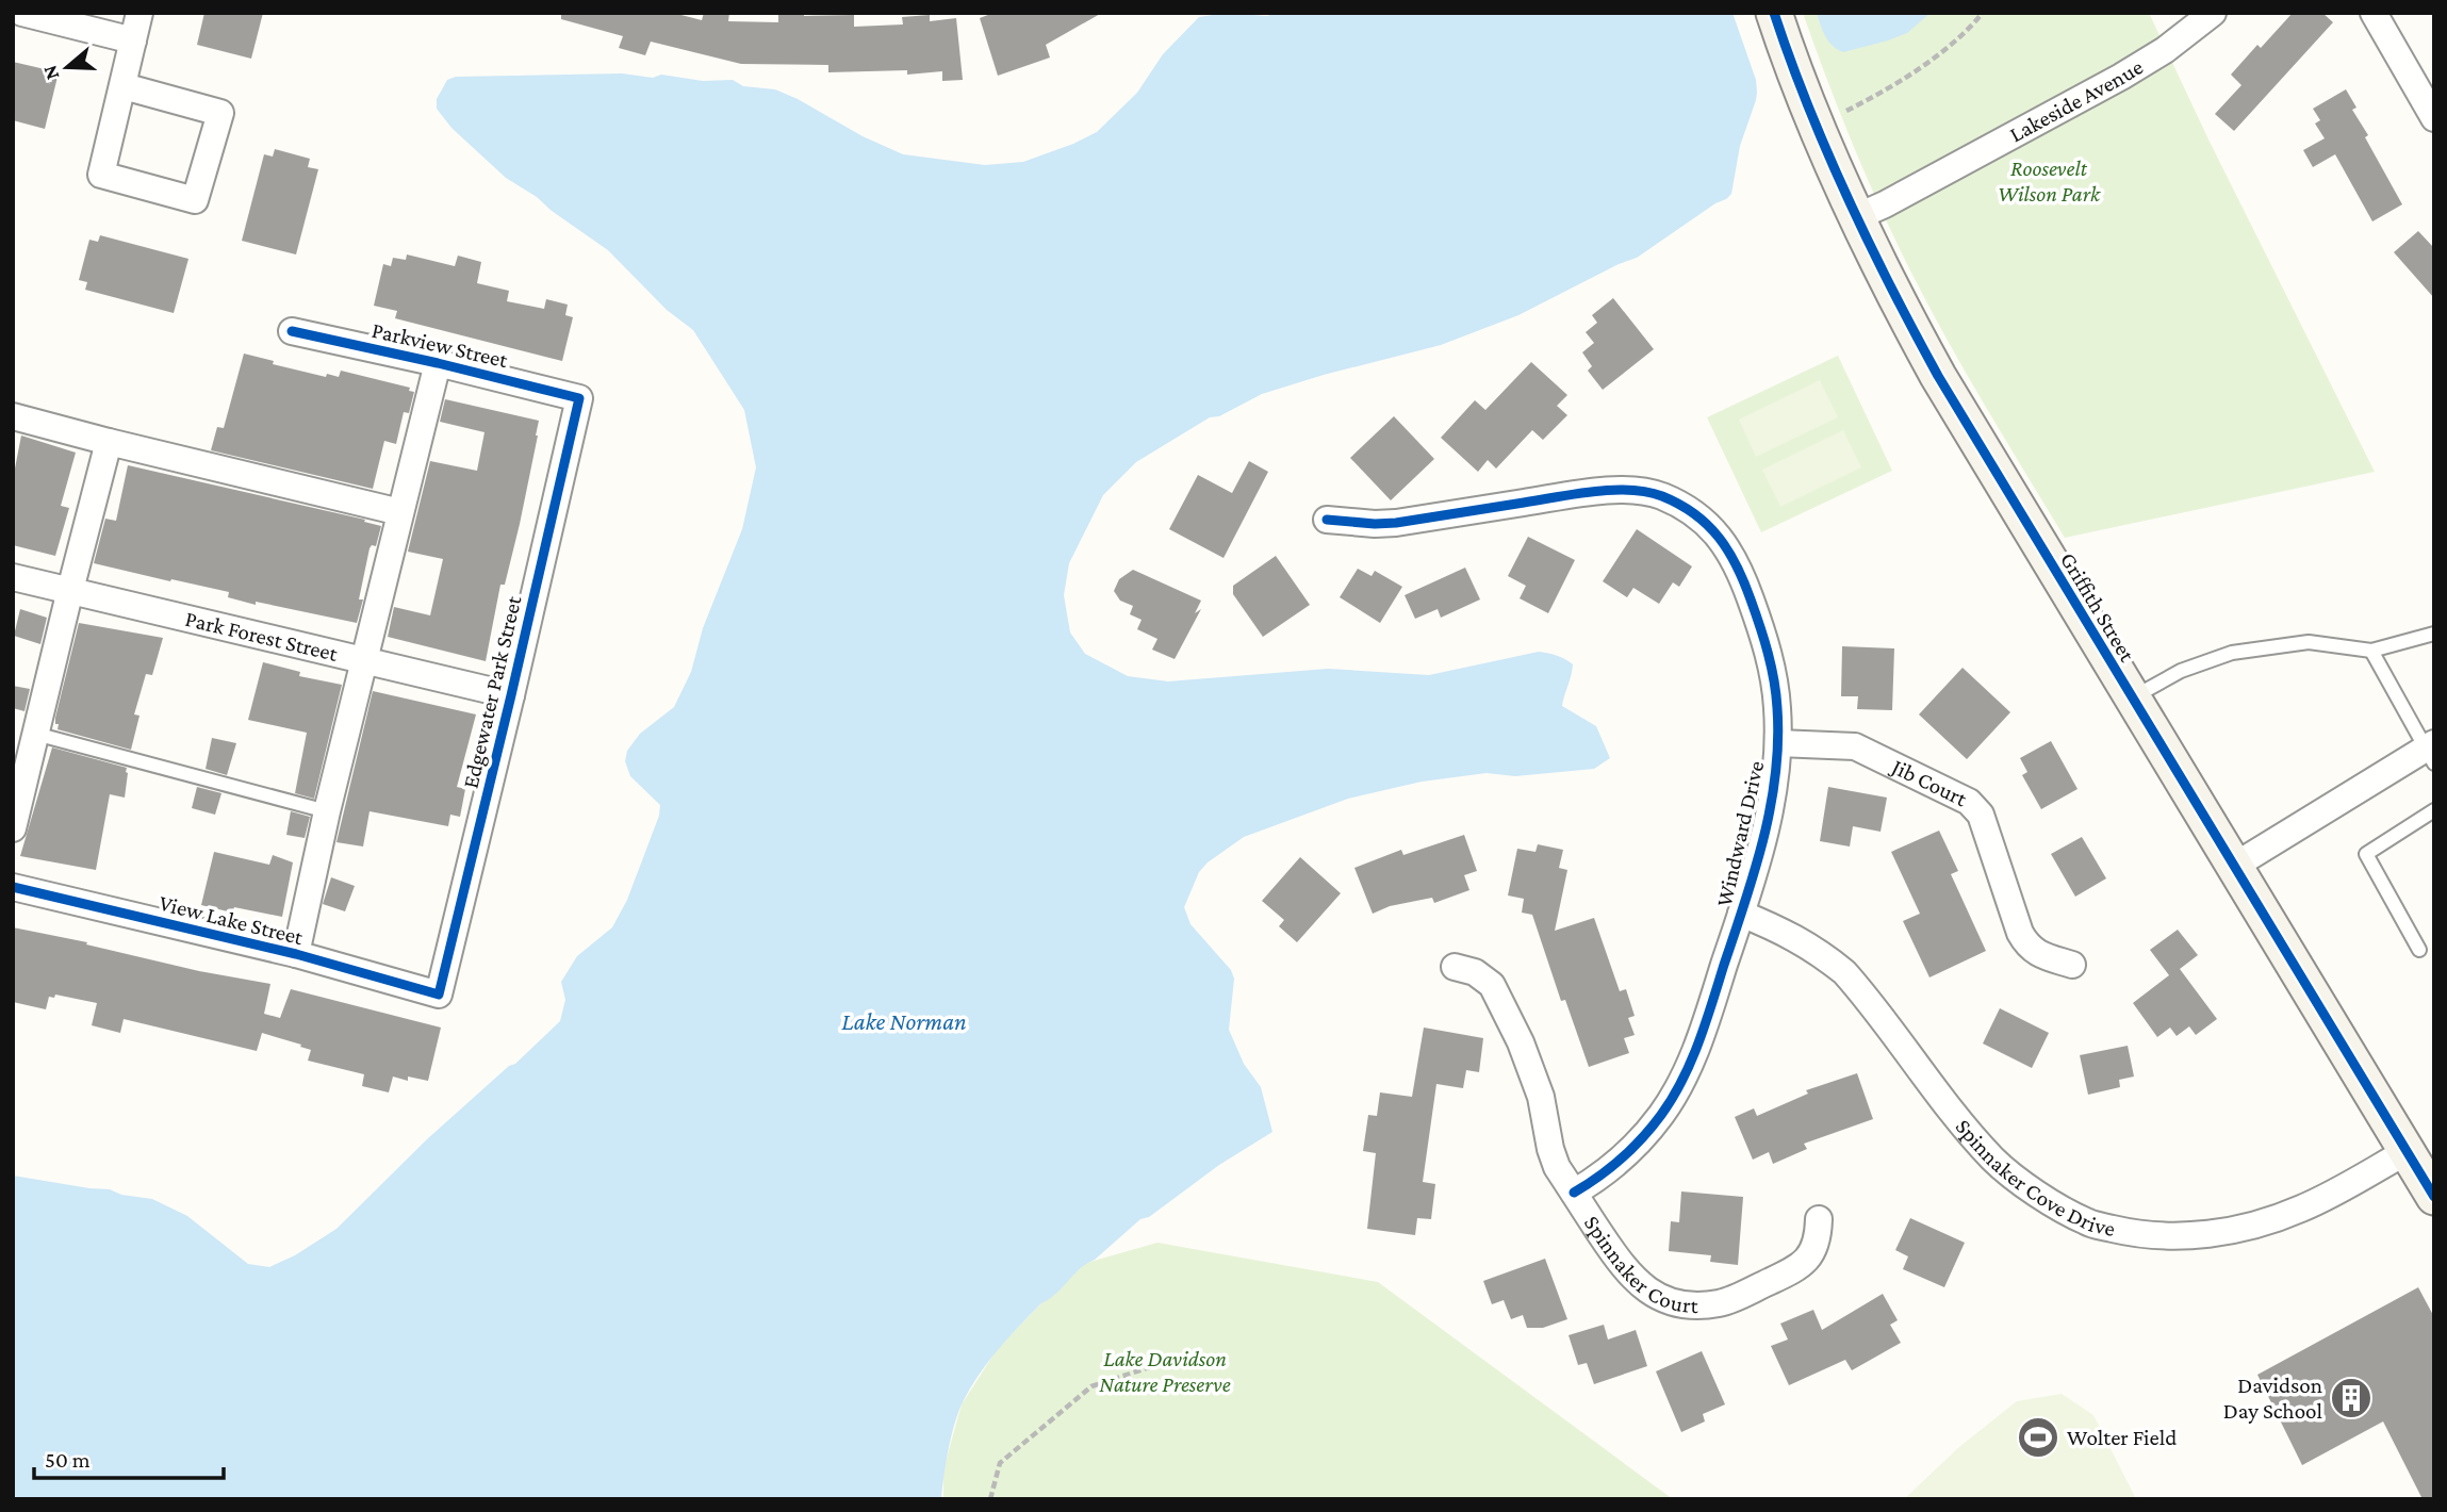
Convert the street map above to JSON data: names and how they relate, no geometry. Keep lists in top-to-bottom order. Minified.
{"streets":{"main road":["Griffith Street"],"street":["Lakeside Avenue","Parkview Street","Park Forest Street","Edgewater Park Street","Jib Court","Windward Drive","View Lake Street","Spinnaker Cove Drive","Spinnaker Court"]},"crossings":[["Lakeside Avenue","Griffith Street"],["Parkview Street","Edgewater Park Street"],["Griffith Street","Spinnaker Cove Drive"],["Park Forest Street","Edgewater Park Street"],["Edgewater Park Street","View Lake Street"],["Jib Court","Windward Drive"],["Windward Drive","Spinnaker Cove Drive"],["Windward Drive","Spinnaker Court"]],"water":["Lake Norman"],"parks":["Roosevelt Wilson Park","Lake Davidson Nature Preserve"],"places":{"building":["Davidson Day School"],"sports":["Wolter Field"]},"scale_bar":"50 m","north":"left"}
